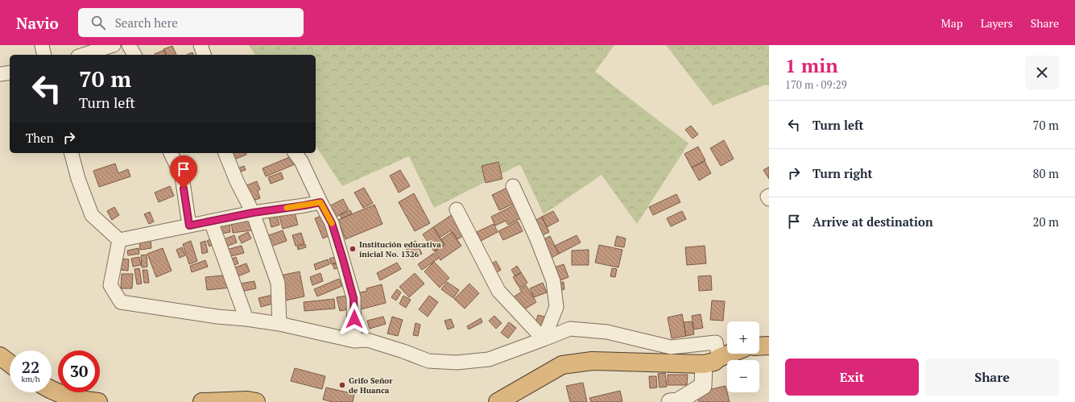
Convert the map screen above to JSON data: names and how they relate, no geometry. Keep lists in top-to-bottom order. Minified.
{"places":["Institución educativa inicial No. 1326","Grifo Señor de Huanca"],"page":{"header":"Navio","search":"Search here","nav":["Map","Layers","Share"],"heading":["1 min","170 m · 09:29"],"turn":["70 m","Turn left"],"list":[{"name":"Turn left","value":"70 m"},{"name":"Turn right","value":"80 m"},{"name":"Arrive at destination","value":"20 m"}],"then":"Then","map_buttons":["+","−"],"speed":"22 km/h","limit":"30","buttons":["Exit","Share"]}}
